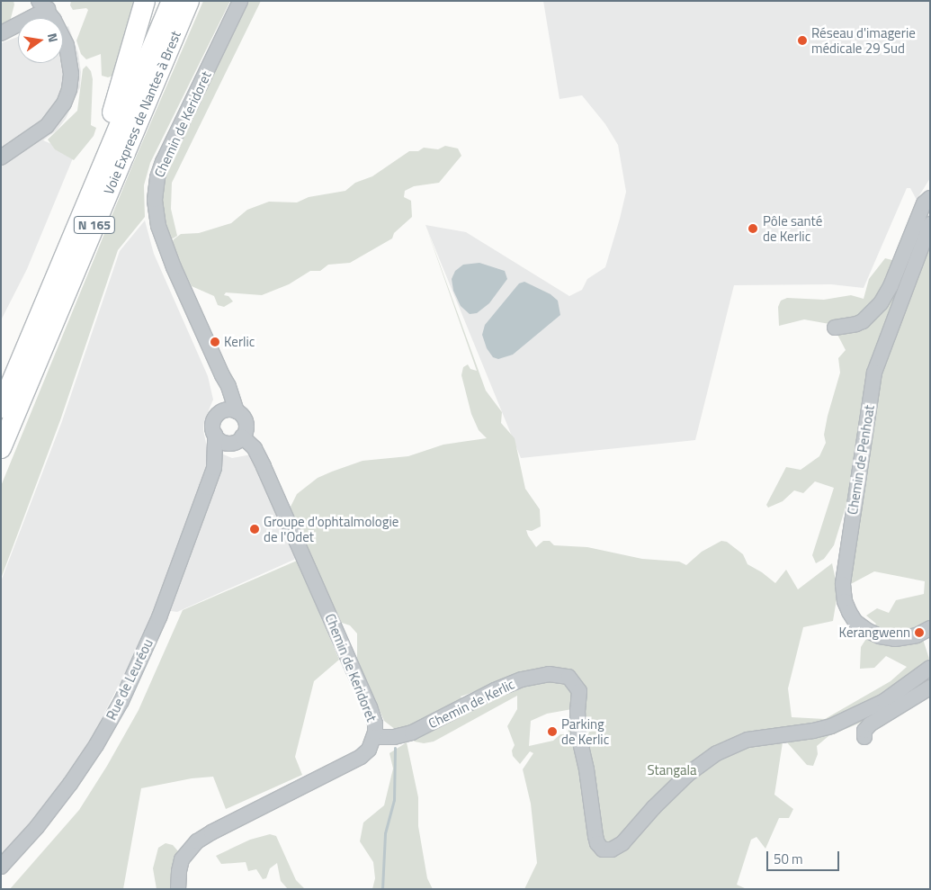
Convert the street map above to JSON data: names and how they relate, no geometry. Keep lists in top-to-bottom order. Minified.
{"streets":{"highway":["Voie Express de Nantes à Brest","N 165"],"street":["Chemin de Keridoret","Chemin de Penhoat","Rue de Leuréou","Chemin de Kerlic"]},"crossings":[["Chemin de Keridoret","Rue de Leuréou"],["Chemin de Keridoret","Chemin de Kerlic"]],"parks":["Stangala"],"places":["Réseau d'imagerie médicale 29 Sud","Pôle santé de Kerlic","Kerlic","Groupe d'ophtalmologie de l'Odet","Kerangwenn","Parking de Kerlic"],"scale_bar":"50 m","north":"right"}
